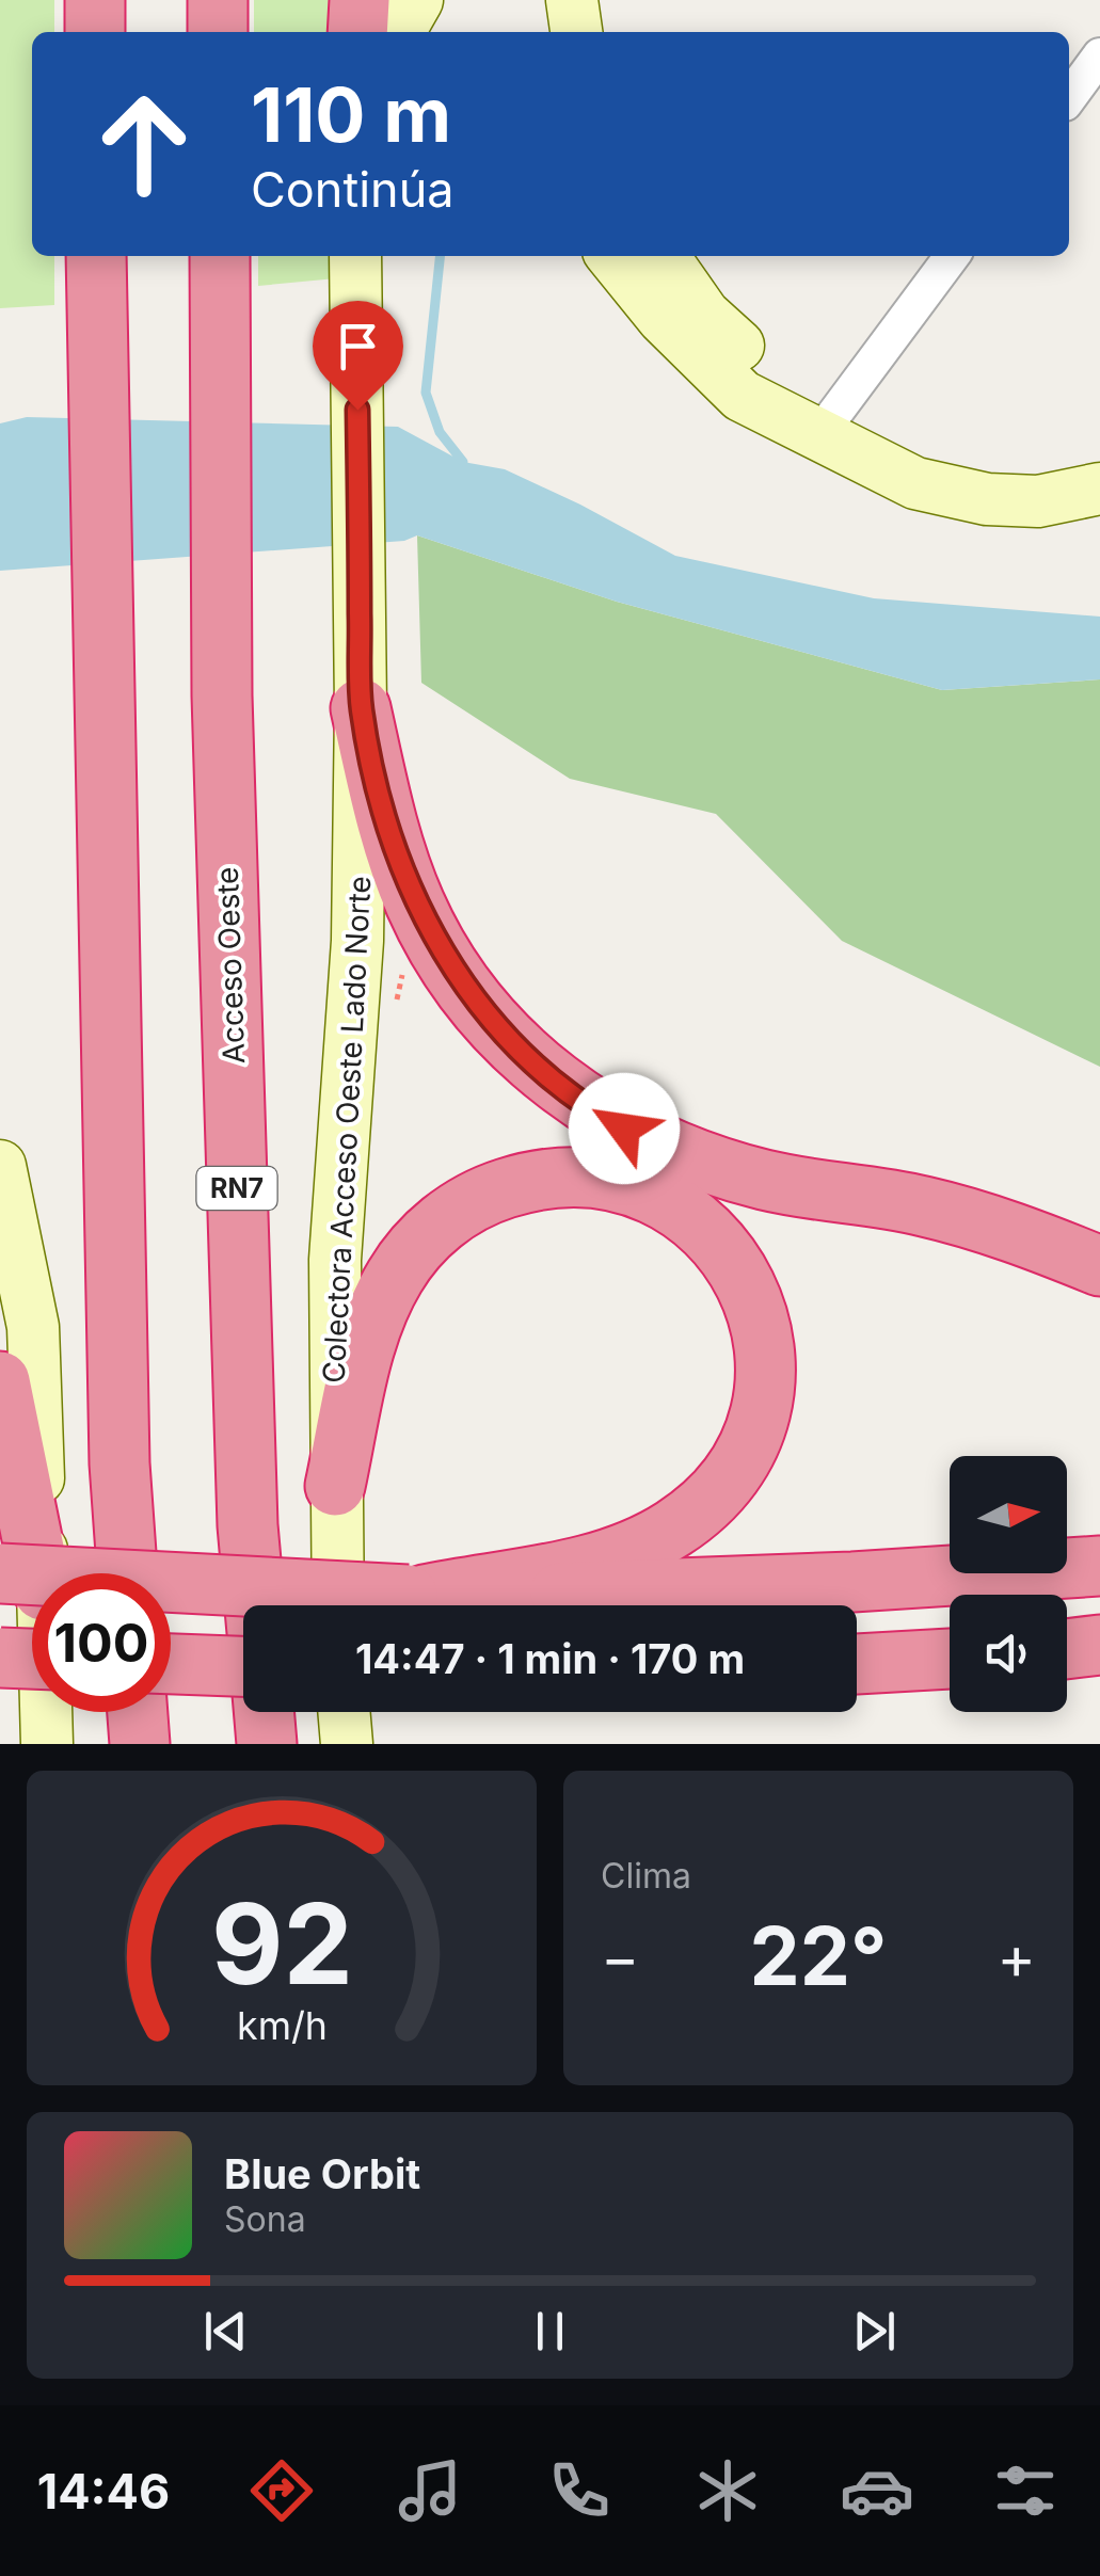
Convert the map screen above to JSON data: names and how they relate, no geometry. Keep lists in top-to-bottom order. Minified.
{"streets":{"highway":["Acceso Oeste","RN7"],"street":["Colectora Acceso Oeste Lado Norte"]},"north":"right","page":{"turn":["110 m","Continúa"],"limit":"100","trip":"14:47 · 1 min · 170 m","tile":"Clima","heat":["−","22°","+"],"song":["Blue Orbit","Sona"],"tabs":"14:46","gauge":["92","km/h"]}}
